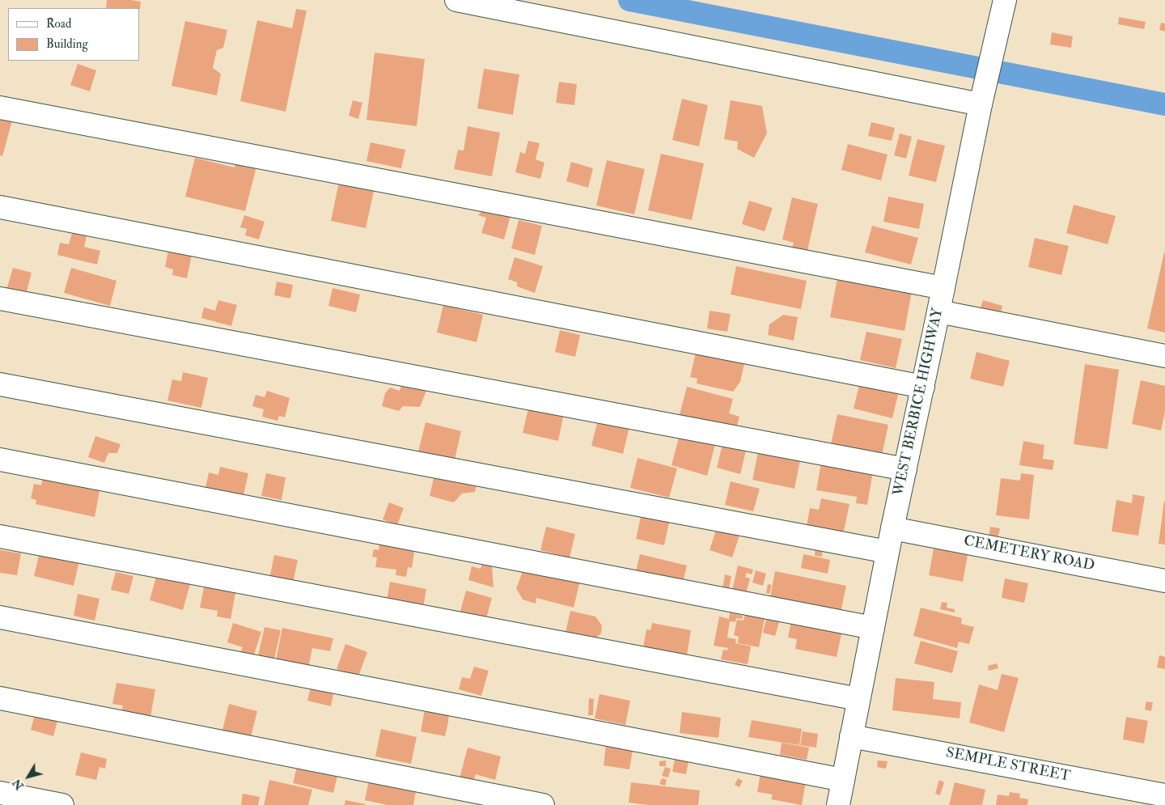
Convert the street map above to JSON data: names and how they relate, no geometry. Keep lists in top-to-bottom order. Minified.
{"streets":{"street":["WEST BERBICE HIGHWAY","CEMETERY ROAD","SEMPLE STREET"]},"crossings":[["WEST BERBICE HIGHWAY","CEMETERY ROAD"],["WEST BERBICE HIGHWAY","SEMPLE STREET"]],"legend":["Road","Building"],"north":"bottom left"}
